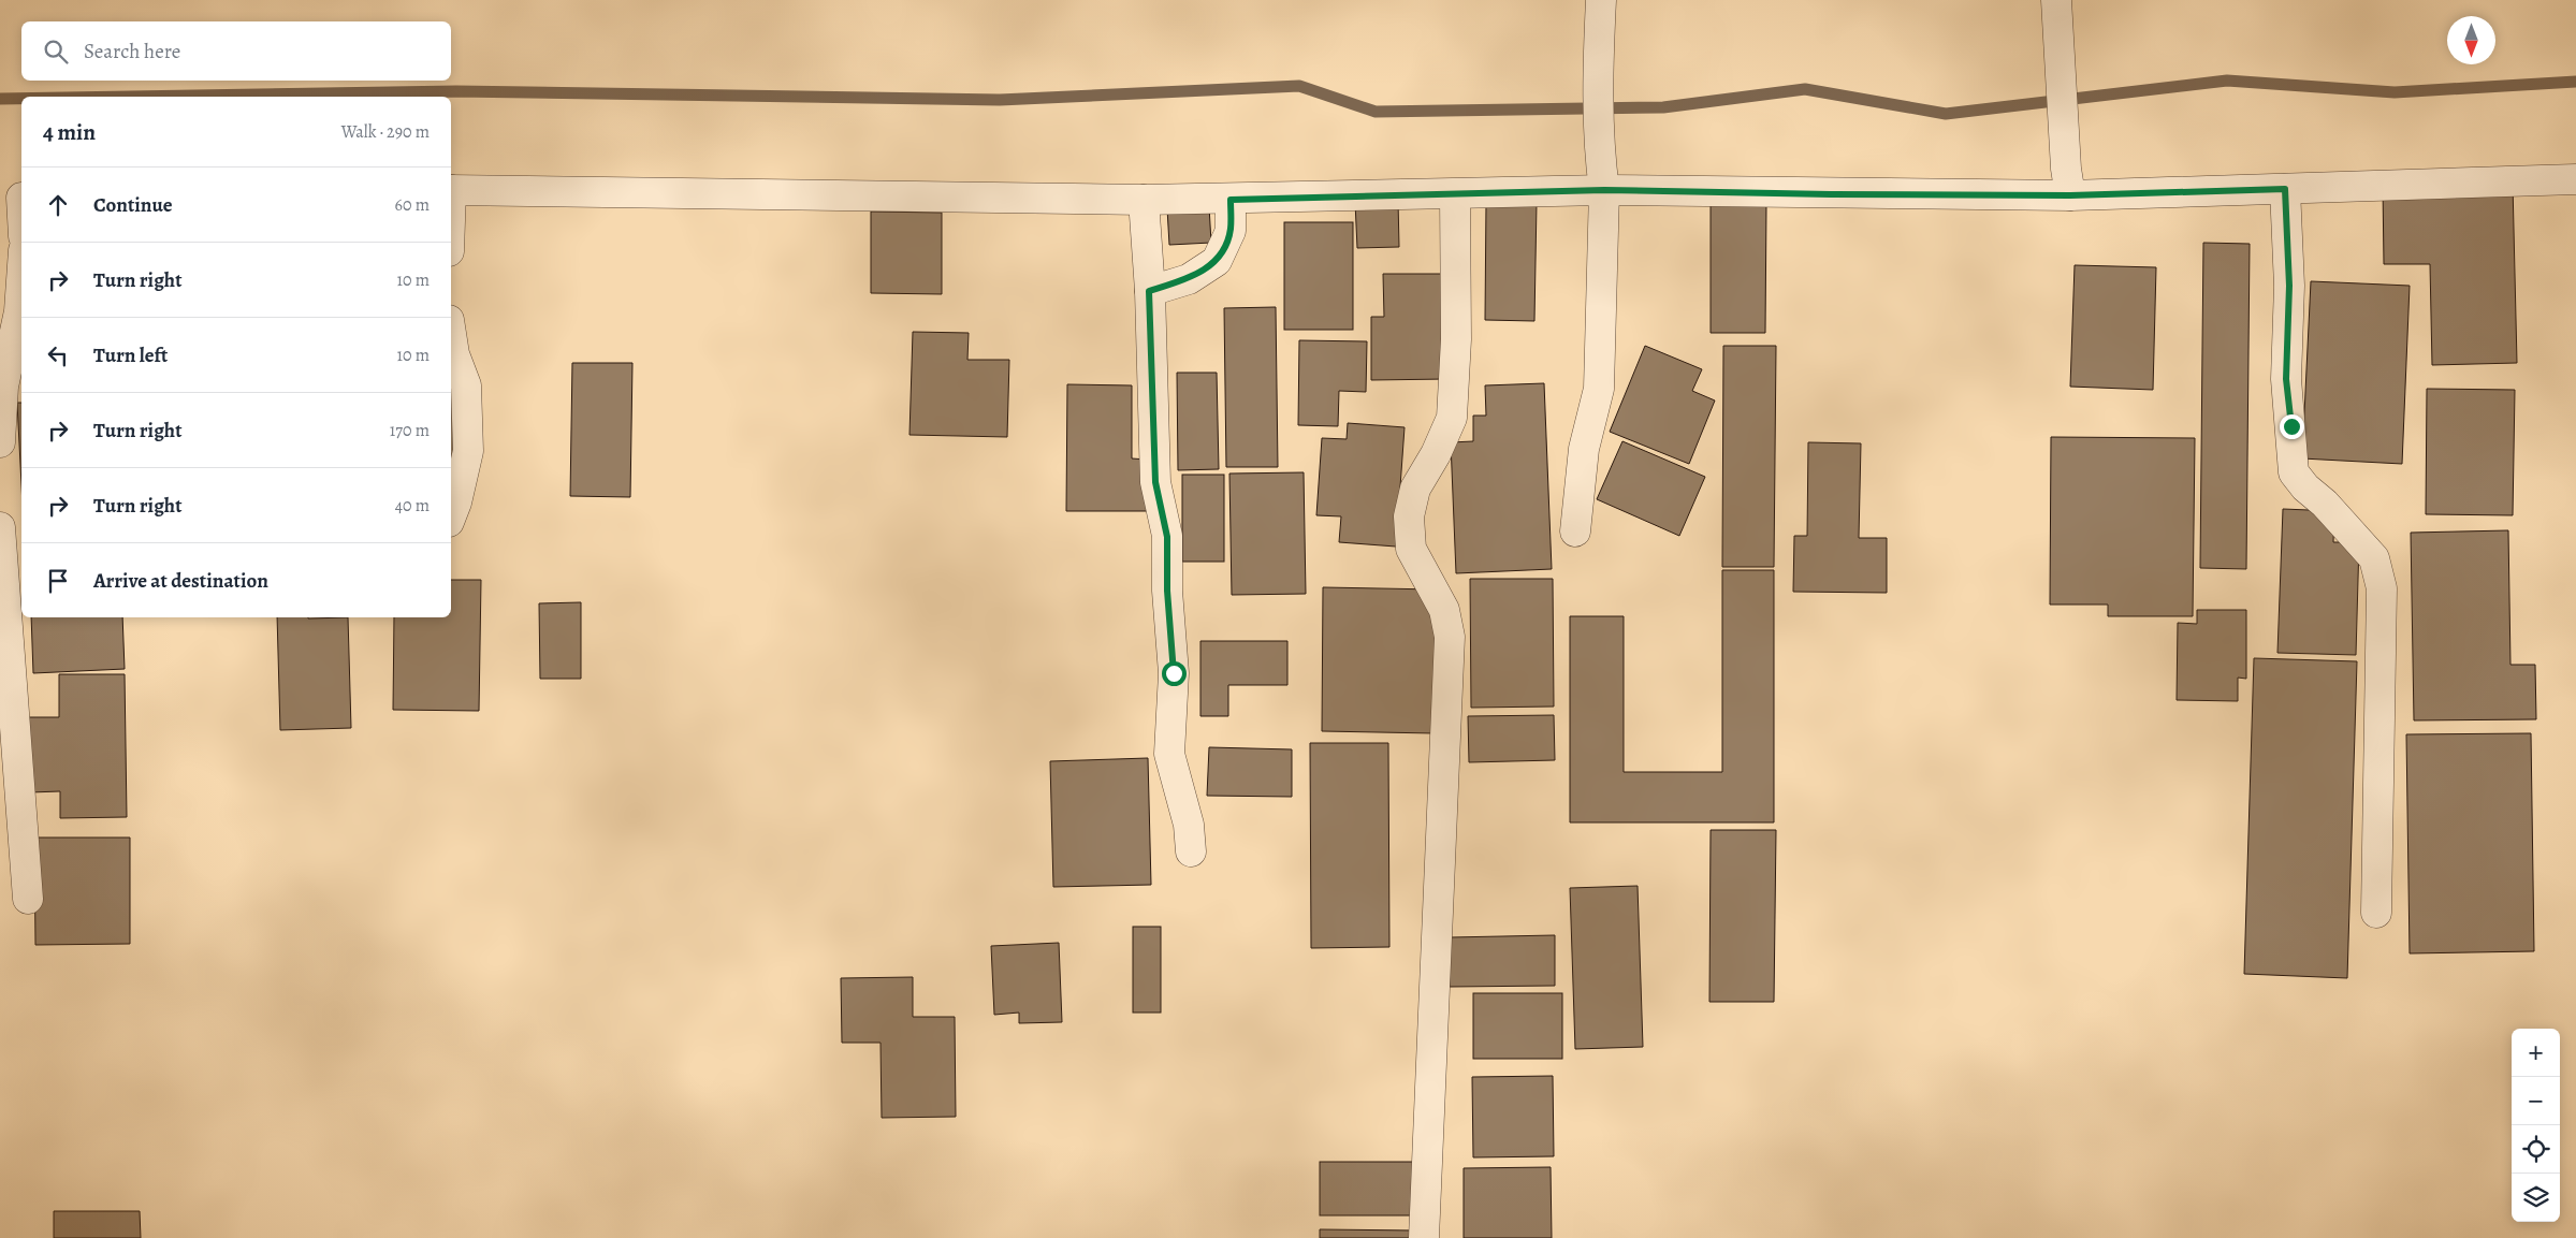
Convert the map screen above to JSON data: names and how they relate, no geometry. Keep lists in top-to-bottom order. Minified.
{"north":"bottom","page":{"search":"Search here","heading":["4 min","Walk · 290 m"],"list":[["Continue","60 m"],["Turn right","10 m"],["Turn left","10 m"],["Turn right","170 m"],["Turn right","40 m"],"Arrive at destination"],"map_buttons":["+","−"]}}
